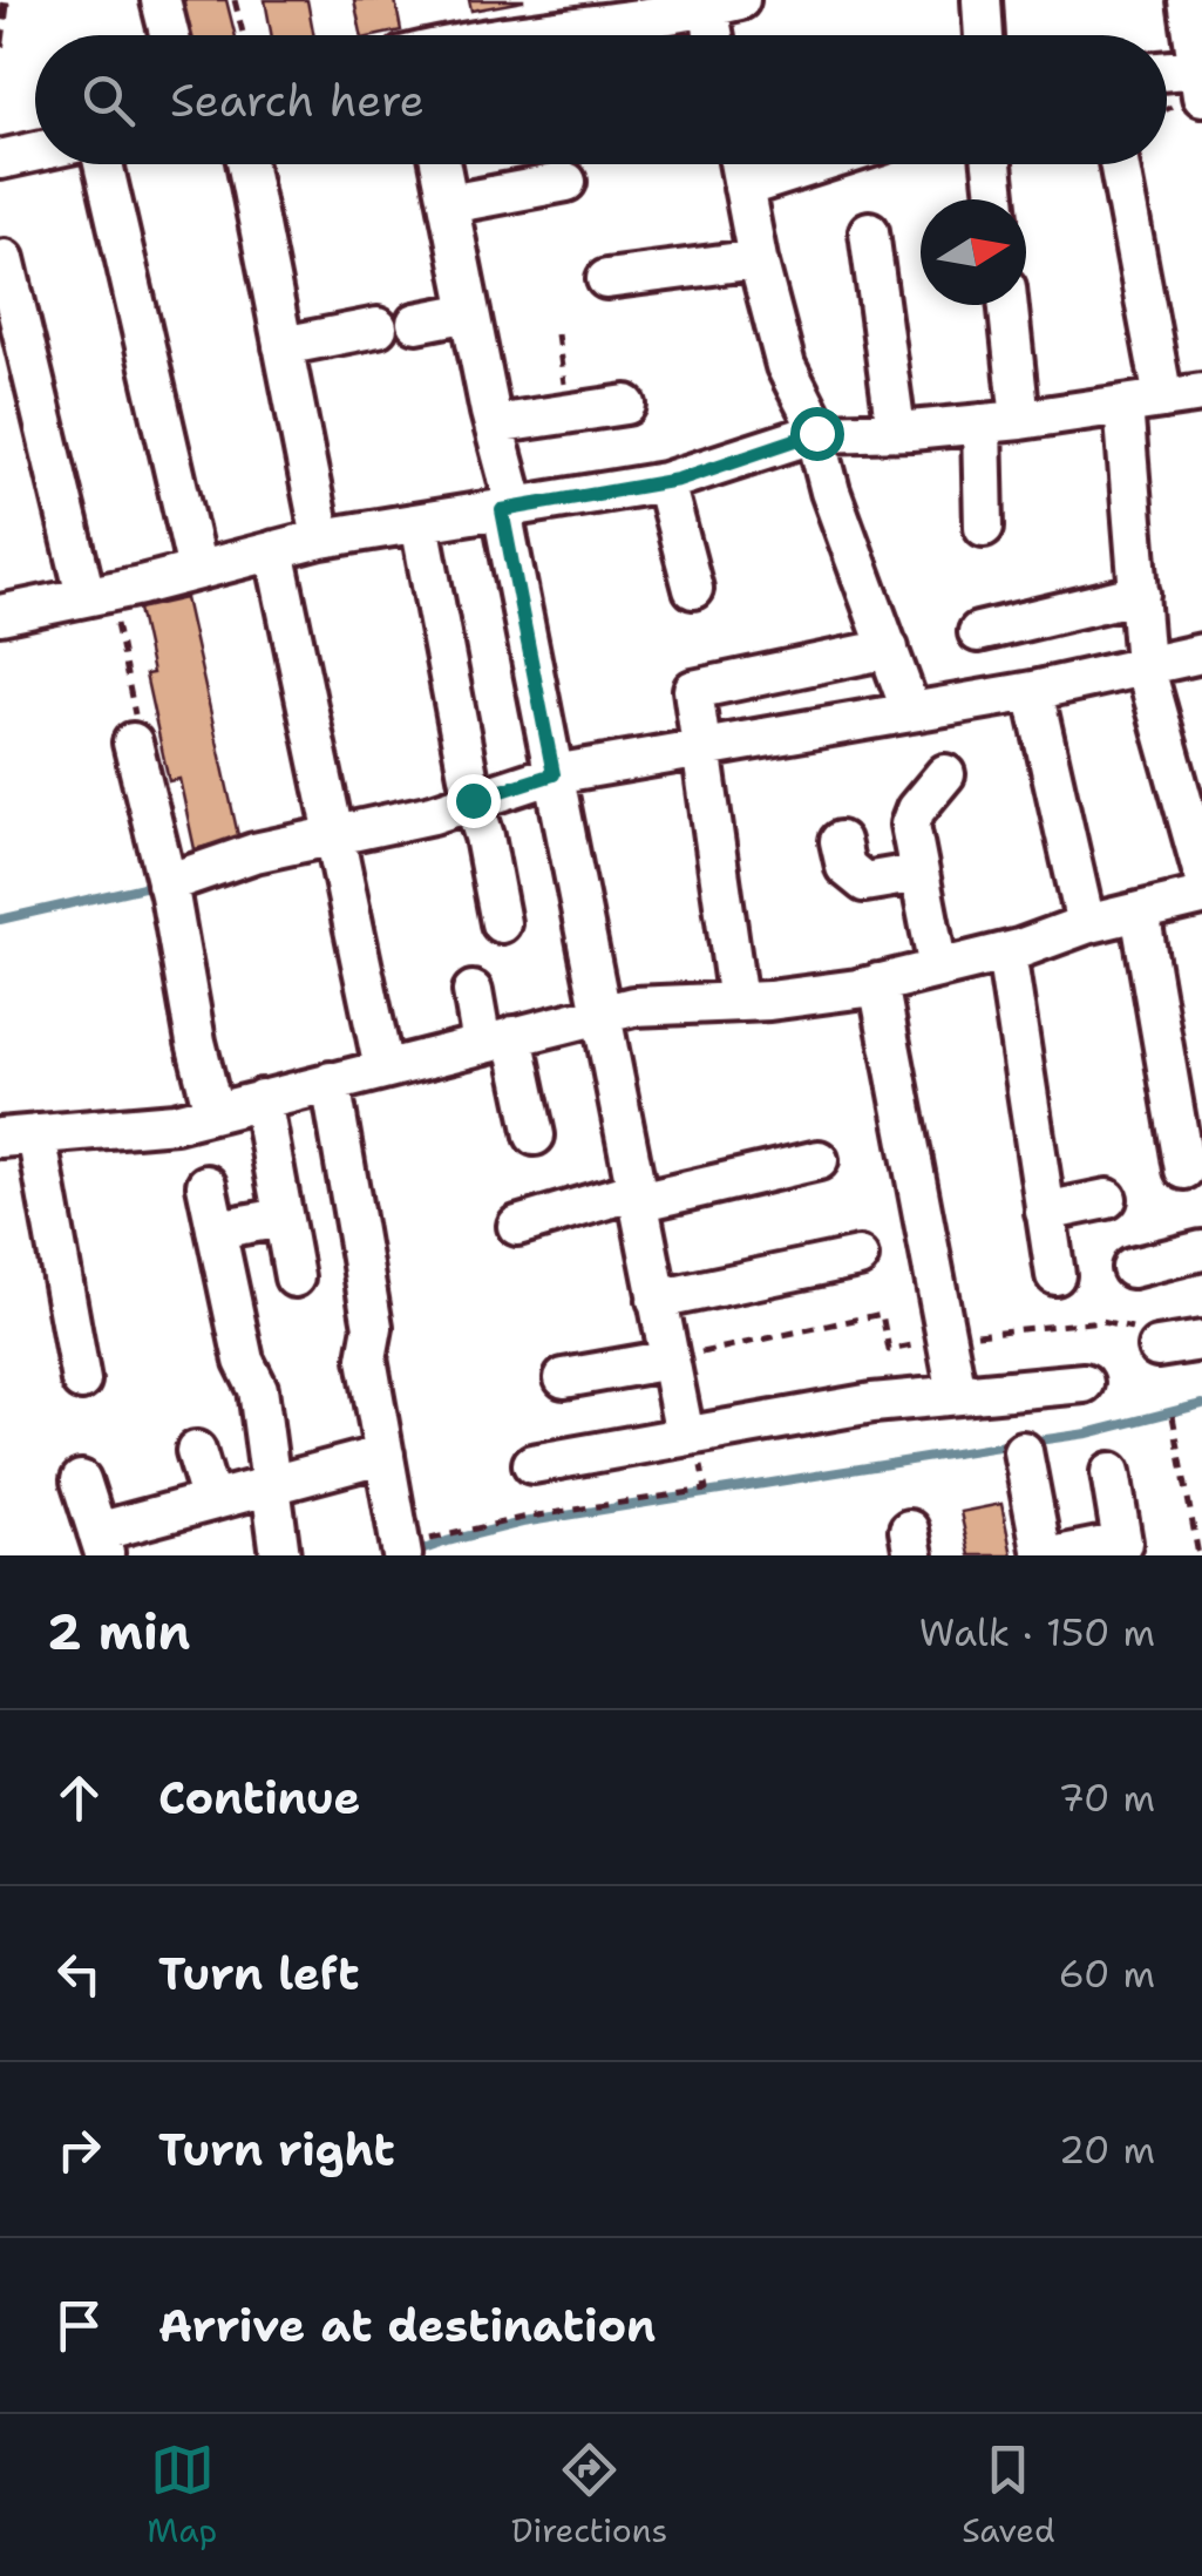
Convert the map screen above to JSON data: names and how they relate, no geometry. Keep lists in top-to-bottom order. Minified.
{"north":"right","page":{"search":"Search here","heading":["2 min","Walk · 150 m"],"list":[["Continue","70 m"],["Turn left","60 m"],["Turn right","20 m"],"Arrive at destination"],"nav":["Map","Directions","Saved"]}}
